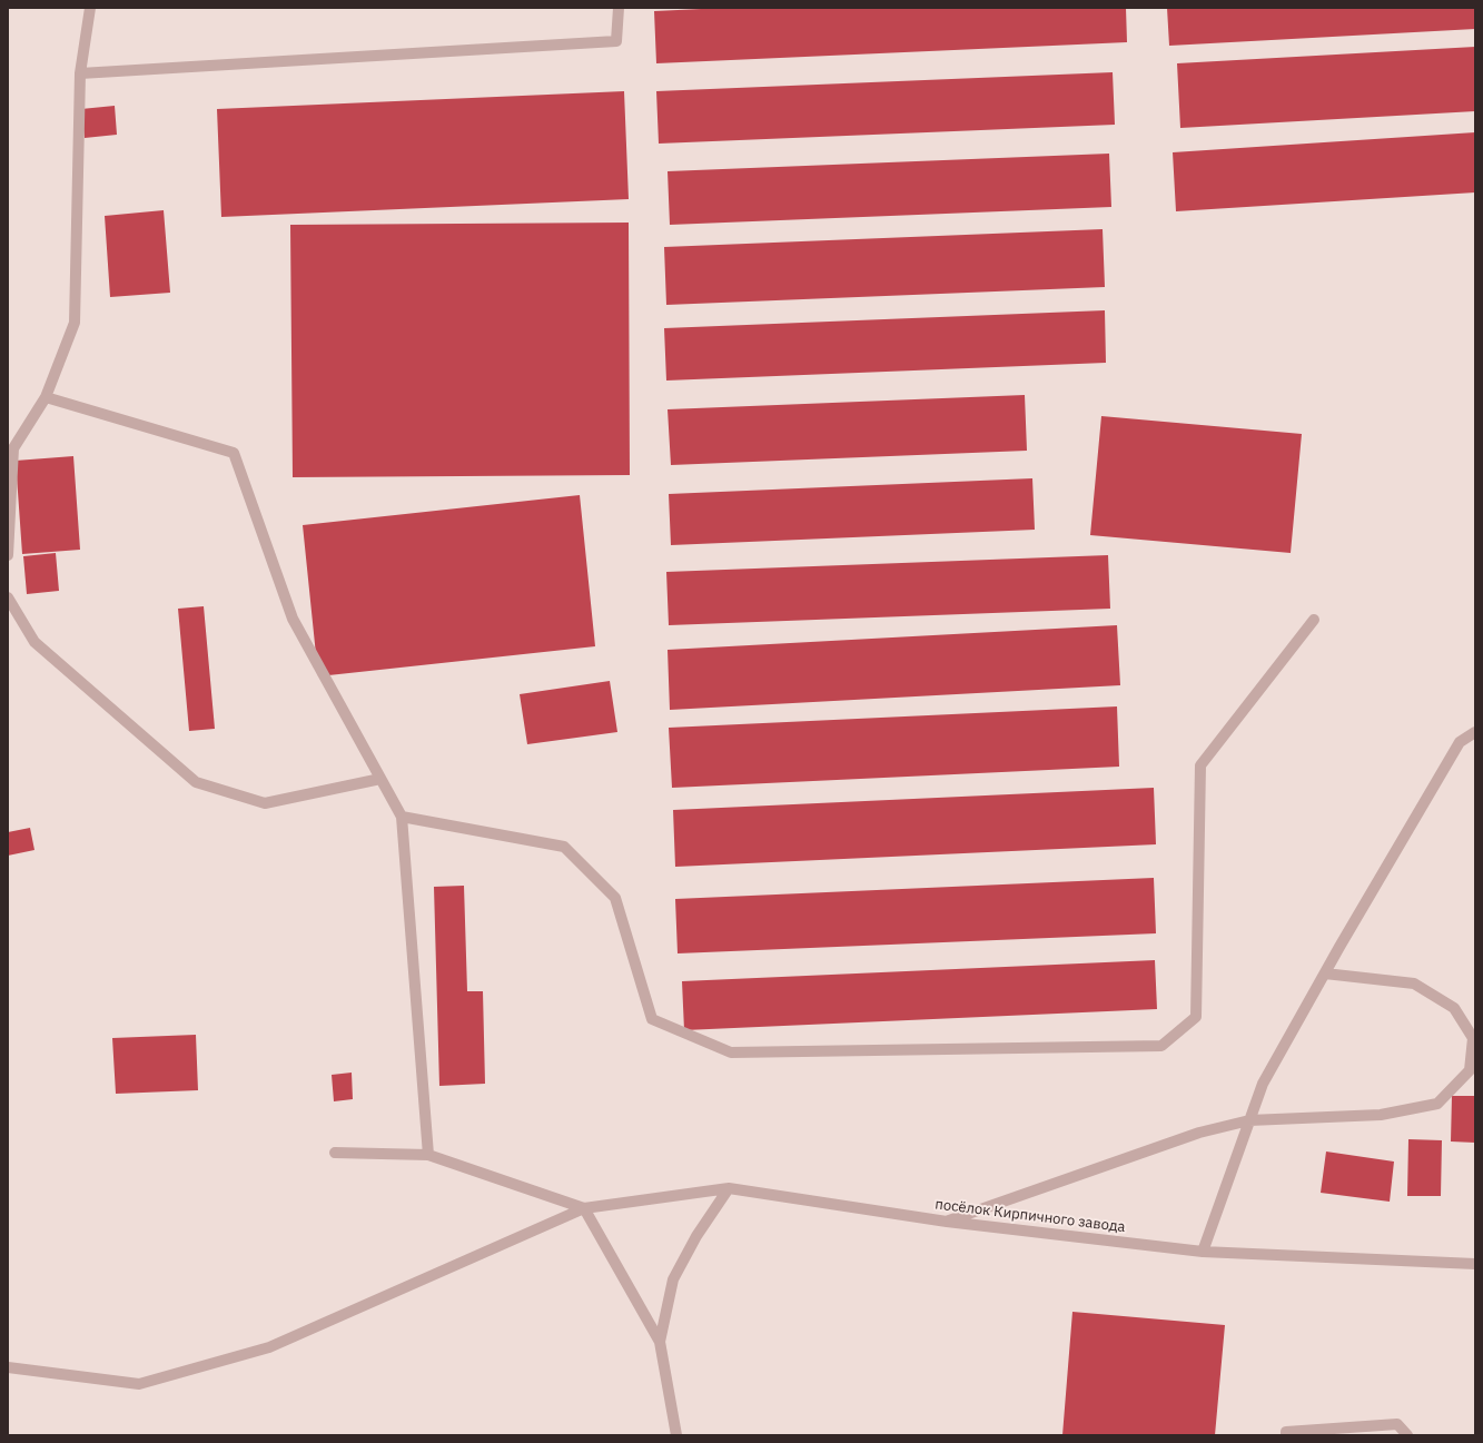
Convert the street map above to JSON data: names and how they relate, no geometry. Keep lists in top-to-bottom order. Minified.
{"streets":{"street":["посёлок Кирпичного завода"]}}
